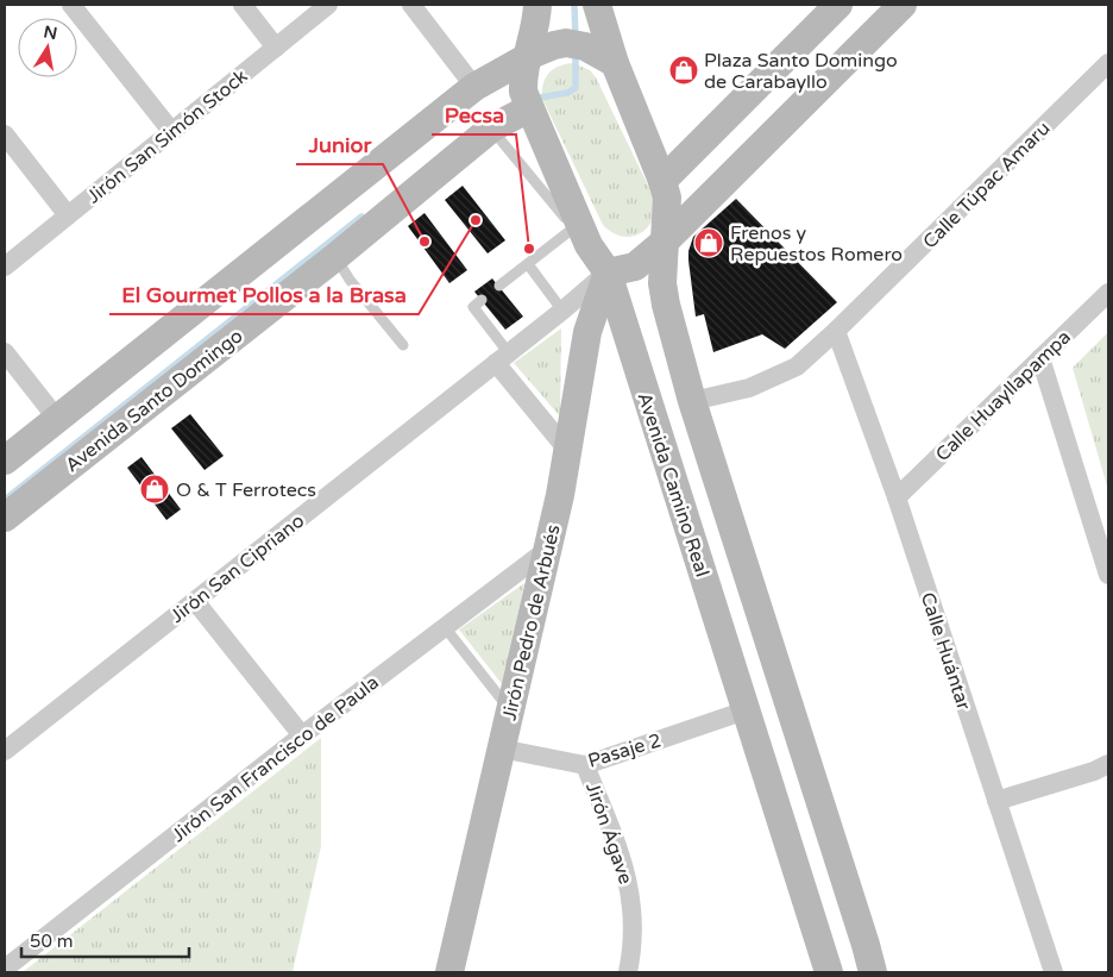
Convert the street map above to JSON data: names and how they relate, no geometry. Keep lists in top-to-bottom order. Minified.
{"streets":{"main road":["Avenida Santo Domingo","Avenida Camino Real","Jirón Pedro de Arbués"],"street":["Jirón San Simón Stock","Calle Túpac Amaru","Calle Huayllapampa","Jirón San Cipriano","Calle Huántar","Pasaje 2","Jirón San Francisco de Paula","Jirón Ágave"]},"crossings":[["Calle Túpac Amaru","Calle Huántar"],["Calle Huayllapampa","Calle Huántar"],["Avenida Santo Domingo","Avenida Camino Real"],["Avenida Camino Real","Jirón San Cipriano"],["Avenida Camino Real","Jirón Pedro de Arbués"],["Avenida Camino Real","Pasaje 2"],["Jirón San Cipriano","Jirón Pedro de Arbués"],["Jirón Pedro de Arbués","Pasaje 2"],["Jirón Pedro de Arbués","Jirón San Francisco de Paula"],["Pasaje 2","Jirón Ágave"]],"places":{"shop":["Plaza Santo Domingo de Carabayllo","Frenos y Repuestos Romero","O & T Ferrotecs"],"other":["El Gourmet Pollos a la Brasa","Junior","Pecsa"]},"scale_bar":"50 m","north":"top"}
